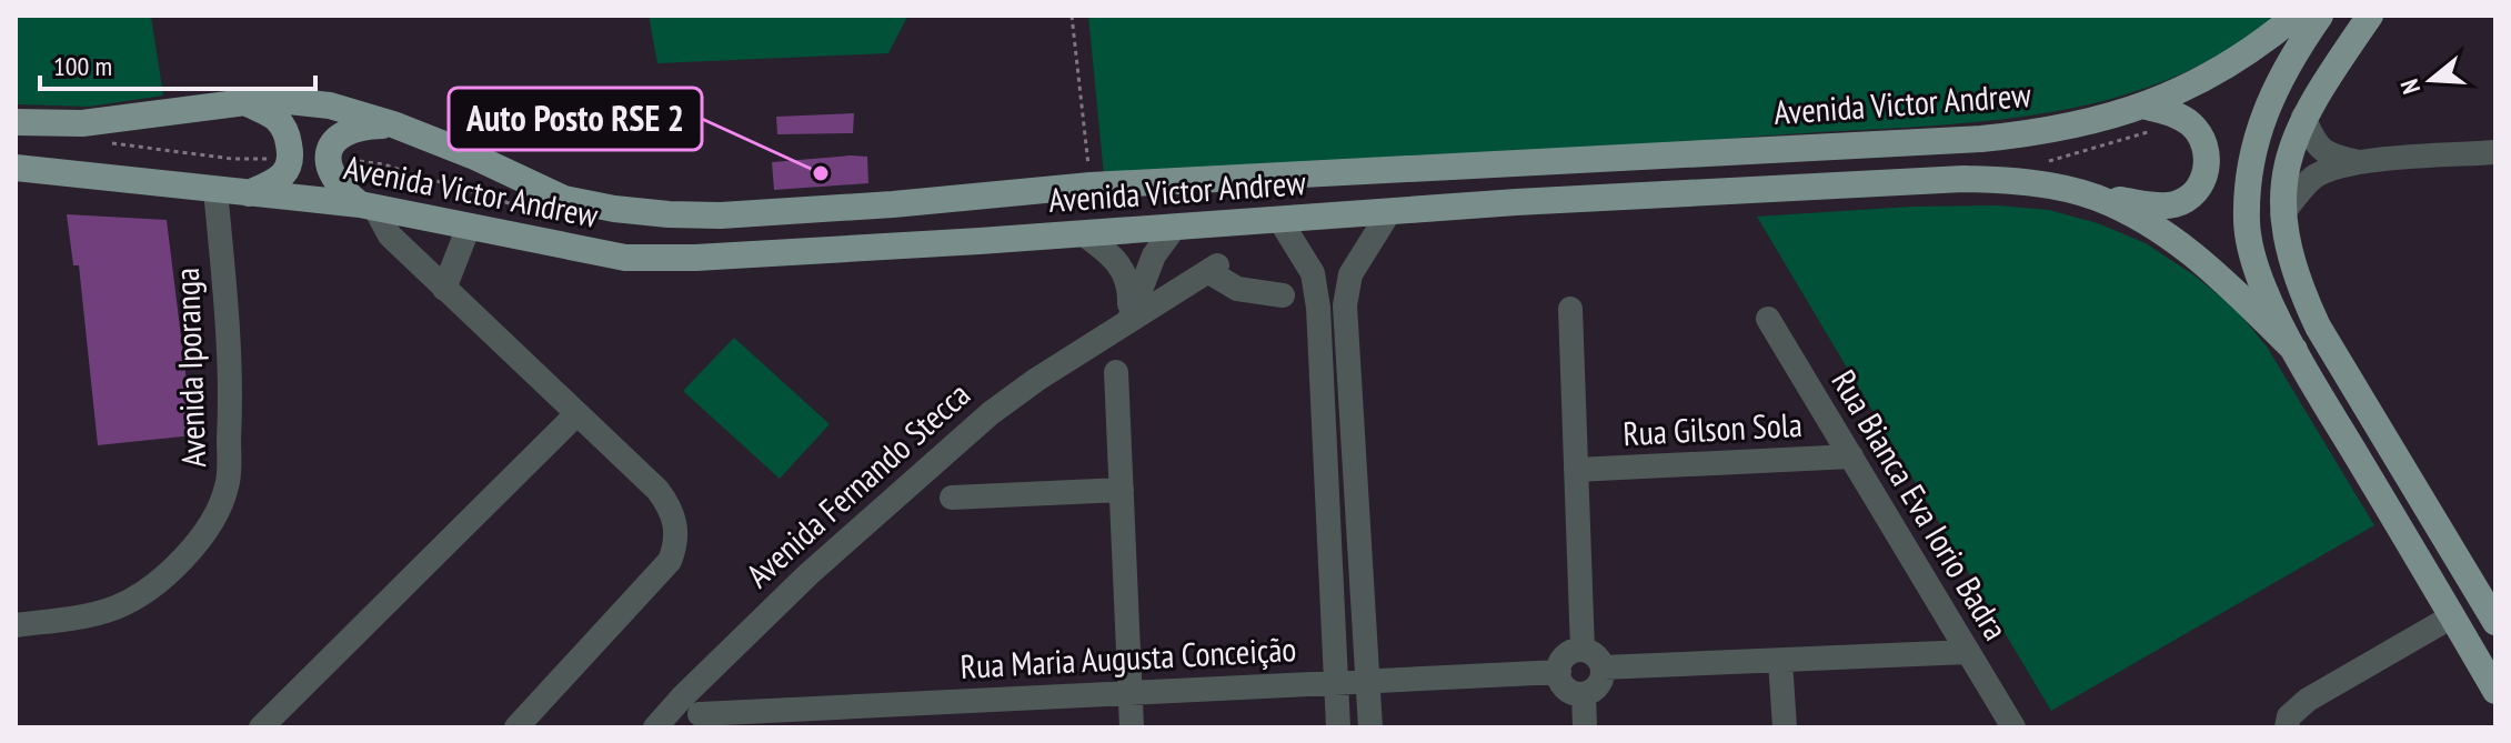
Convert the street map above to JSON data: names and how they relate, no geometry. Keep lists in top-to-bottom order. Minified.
{"streets":{"main road":["Avenida Victor Andrew"],"street":["Avenida Iporanga","Rua Gilson Sola","Avenida Fernando Stecca","Rua Bianca Eva Iorio Badra","Rua Maria Augusta Conceição"]},"crossings":[["Avenida Victor Andrew","Avenida Iporanga"],["Rua Gilson Sola","Rua Bianca Eva Iorio Badra"]],"places":["Auto Posto RSE 2"],"scale_bar":"100 m","north":"left"}
